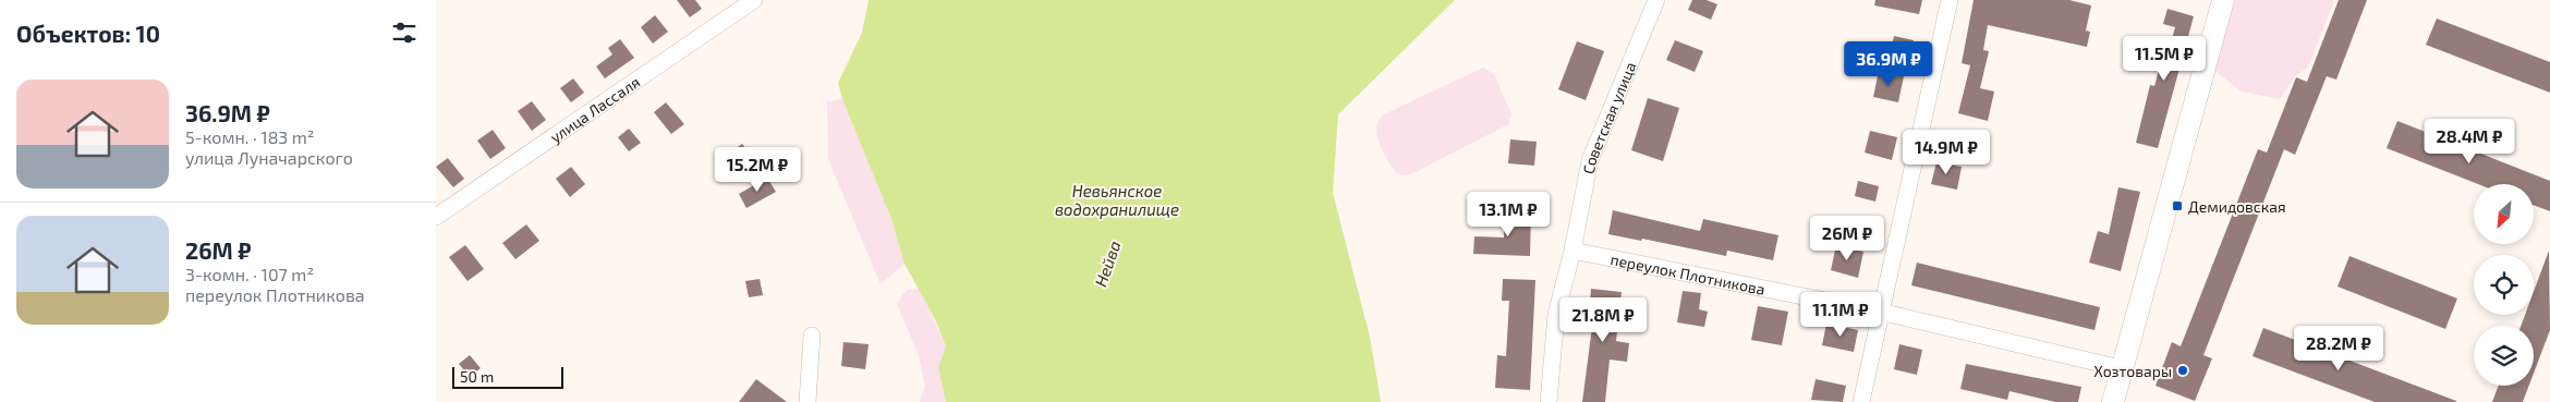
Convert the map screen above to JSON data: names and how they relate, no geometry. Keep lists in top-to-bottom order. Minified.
{"streets":{"street":["улица Лассаля","Советская улица","переулок Плотникова"]},"crossings":[["Советская улица","переулок Плотникова"]],"water":["Невьянское водохранилище","Нейва"],"places":{"transit":["Демидовская"],"other":["Хозтовары"]},"scale_bar":"50 m","north":"bottom left","page":{"heading":"Объектов: 10","price":["11.5M ₽","36.9M ₽","28.4M ₽","14.9M ₽","15.2M ₽","13.1M ₽","26M ₽","11.1M ₽","21.8M ₽","28.2M ₽"],"list":[{"name":"36.9M ₽","note":"5-комн. · 183 m² · улица Луначарского"},{"name":"26M ₽","note":"3-комн. · 107 m² · переулок Плотникова"}],"scale":"50 m"}}
